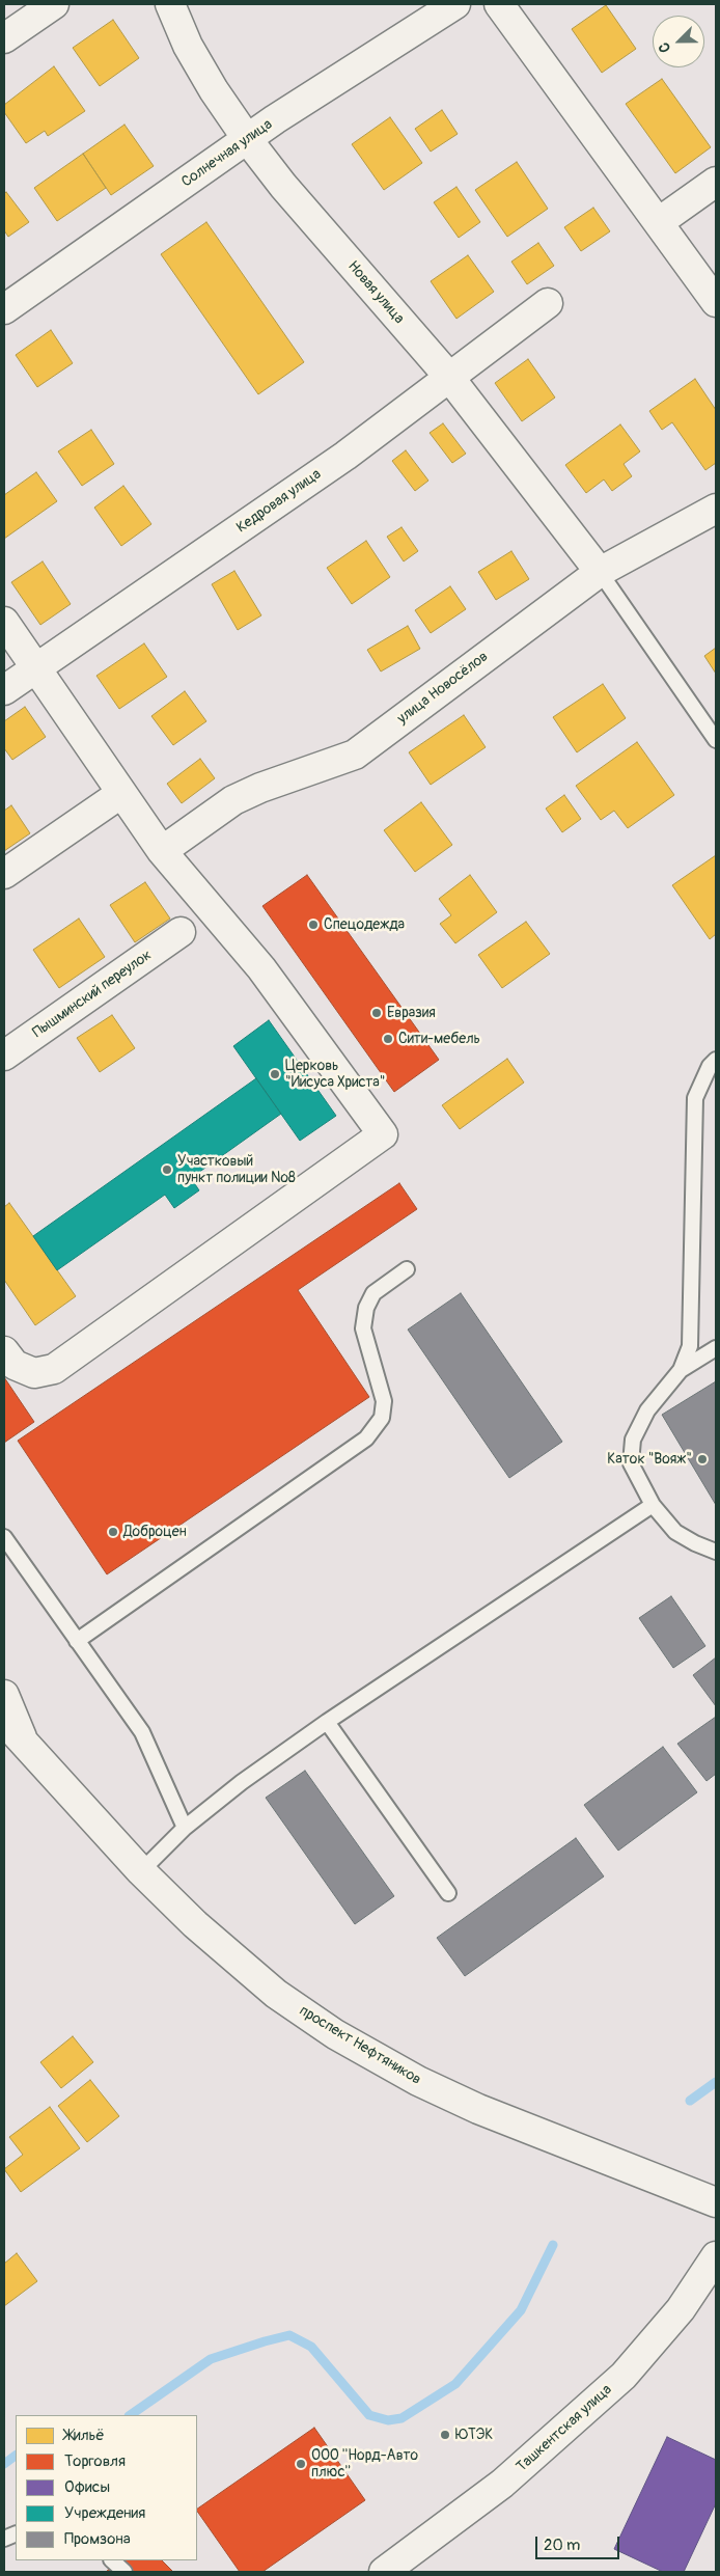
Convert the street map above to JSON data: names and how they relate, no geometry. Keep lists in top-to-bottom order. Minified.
{"streets":{"street":["Солнечная улица","Новая улица","Кедровая улица","улица Новосёлов","Пышминский переулок","проспект Нефтяников","Ташкентская улица"]},"crossings":[["Солнечная улица","Новая улица"],["Новая улица","Кедровая улица"],["Новая улица","улица Новосёлов"]],"places":["Спецодежда","Евразия","Сити-мебель","Церковь \"Иисуса Христа\"","Участковый пункт полиции №8","Каток \"Вояж\"","Доброцен","ЮТЭК","ООО ''Норд-Авто плюс''"],"legend":["Жильё","Торговля","Офисы","Учреждения","Промзона"],"scale_bar":"20 m","north":"bottom left"}
